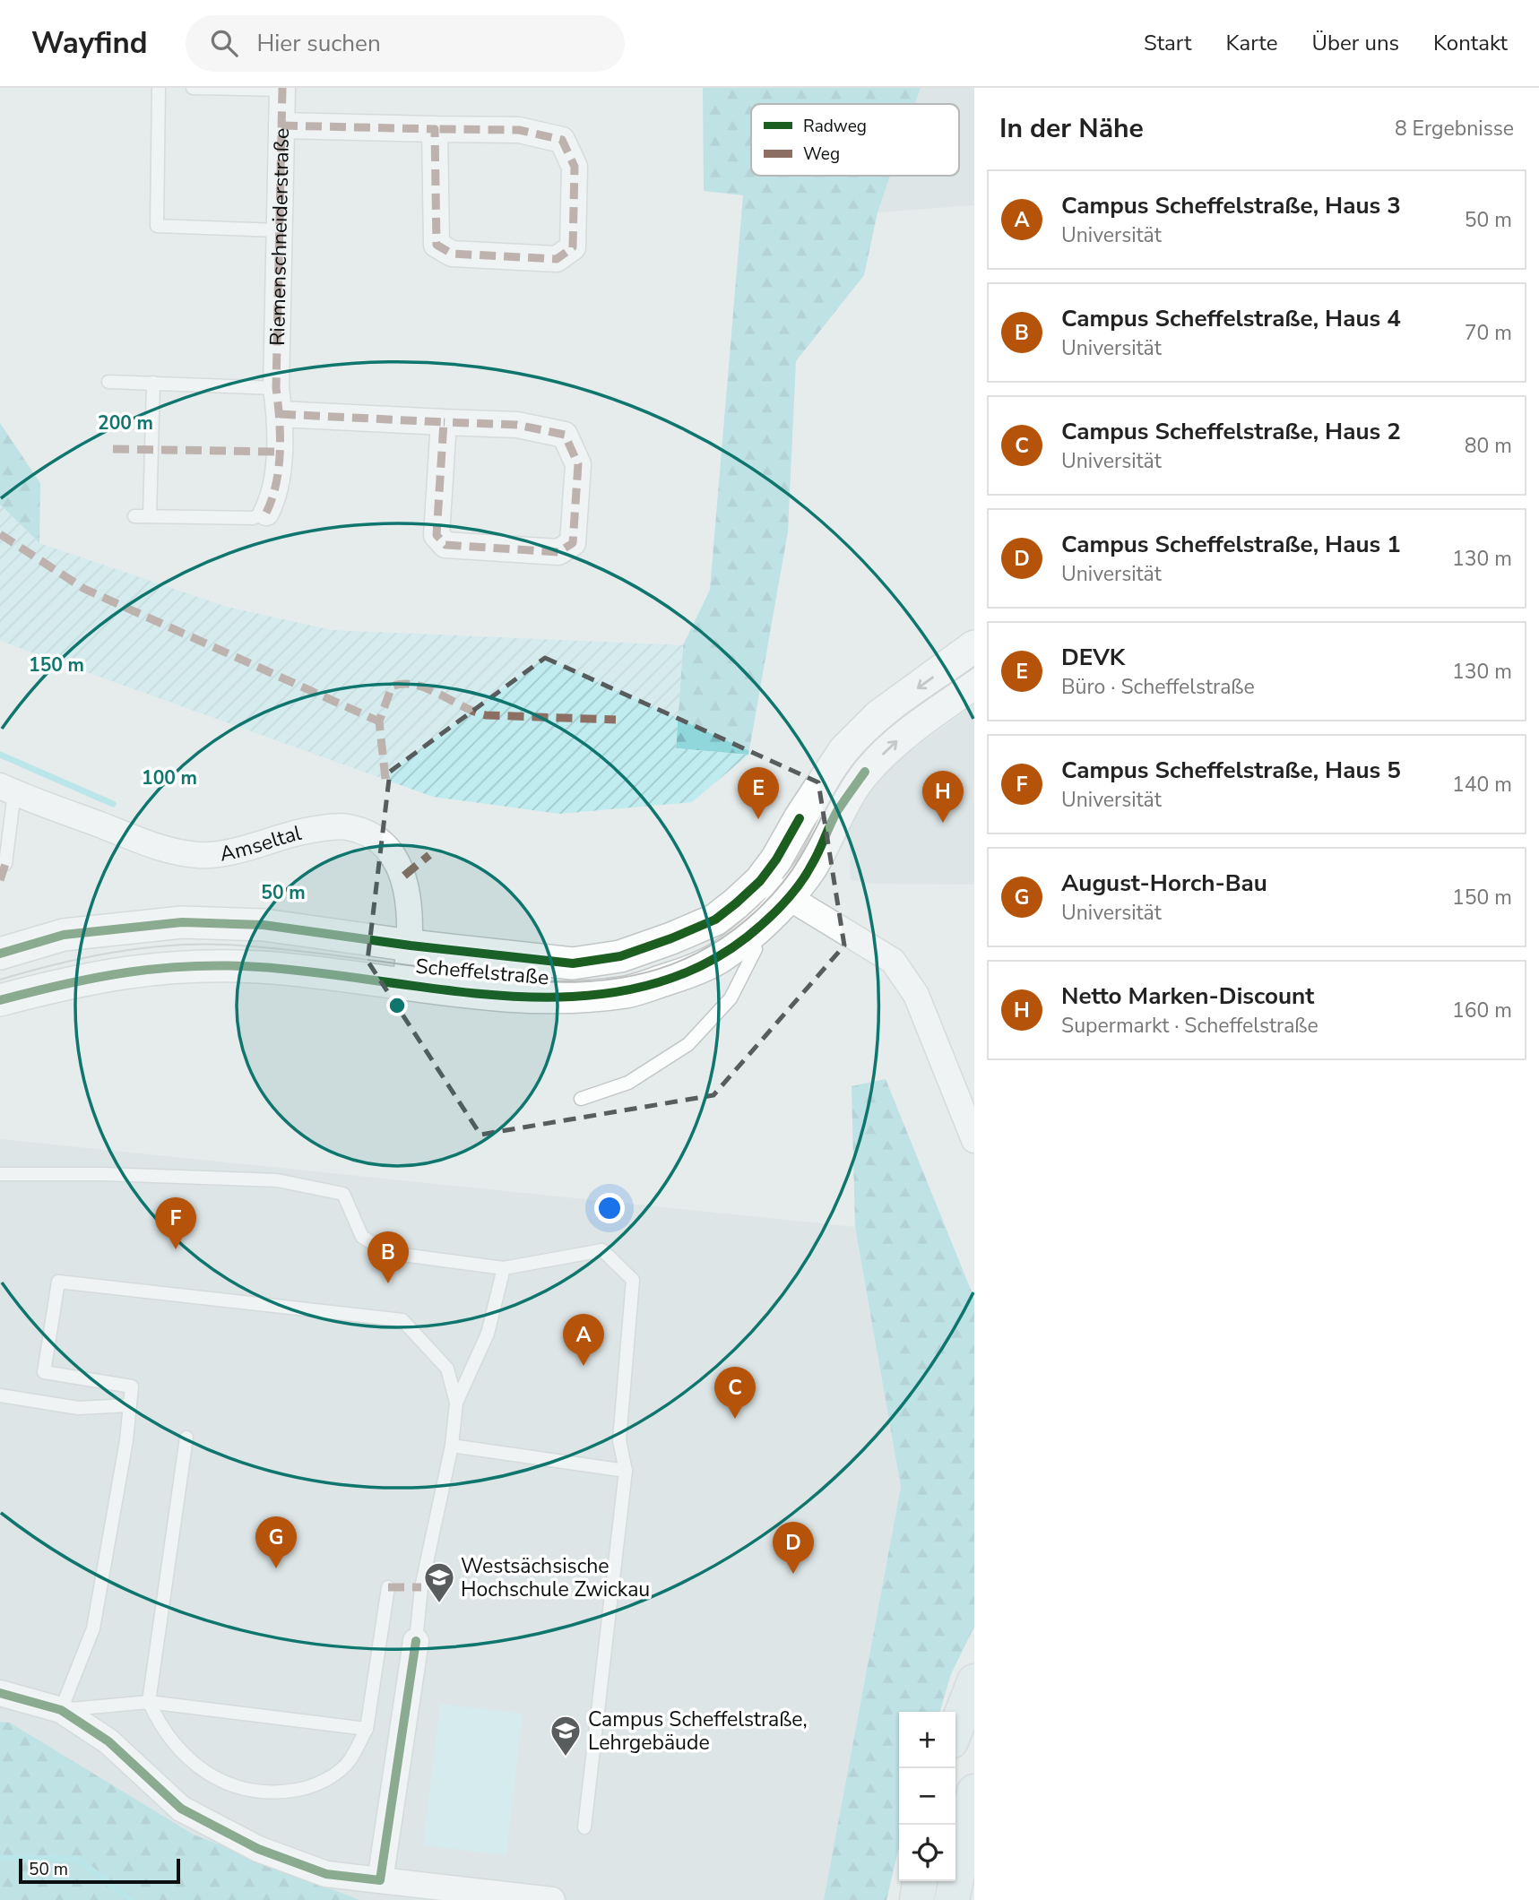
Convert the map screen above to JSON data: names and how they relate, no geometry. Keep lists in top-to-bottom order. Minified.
{"streets":{"street":["Riemenschneiderstraße","Amseltal","Scheffelstraße"]},"crossings":[["Amseltal","Scheffelstraße"]],"places":{"school or university":["Westsächsische Hochschule Zwickau","Campus Scheffelstraße, Lehrgebäude"]},"legend":["Radweg","Weg"],"scale_bar":"50 m","page":{"header":"Wayfind","search":"Hier suchen","nav":["Start","Karte","Über uns","Kontakt"],"heading":["In der Nähe","8 Ergebnisse"],"list":[{"mark":"A","name":"Campus Scheffelstraße, Haus 3","note":"Universität","value":"50 m"},{"mark":"B","name":"Campus Scheffelstraße, Haus 4","note":"Universität","value":"70 m"},{"mark":"C","name":"Campus Scheffelstraße, Haus 2","note":"Universität","value":"80 m"},{"mark":"D","name":"Campus Scheffelstraße, Haus 1","note":"Universität","value":"130 m"},{"mark":"E","name":"DEVK","note":"Büro · Scheffelstraße","value":"130 m"},{"mark":"F","name":"Campus Scheffelstraße, Haus 5","note":"Universität","value":"140 m"},{"mark":"G","name":"August-Horch-Bau","note":"Universität","value":"150 m"},{"mark":"H","name":"Netto Marken-Discount","note":"Supermarkt · Scheffelstraße","value":"160 m"}],"pins":["E","H","F","B","A","C","G","D"],"map_buttons":["+","−"],"scale":"50 m"},"rings":["200 m","150 m","100 m","50 m"]}
